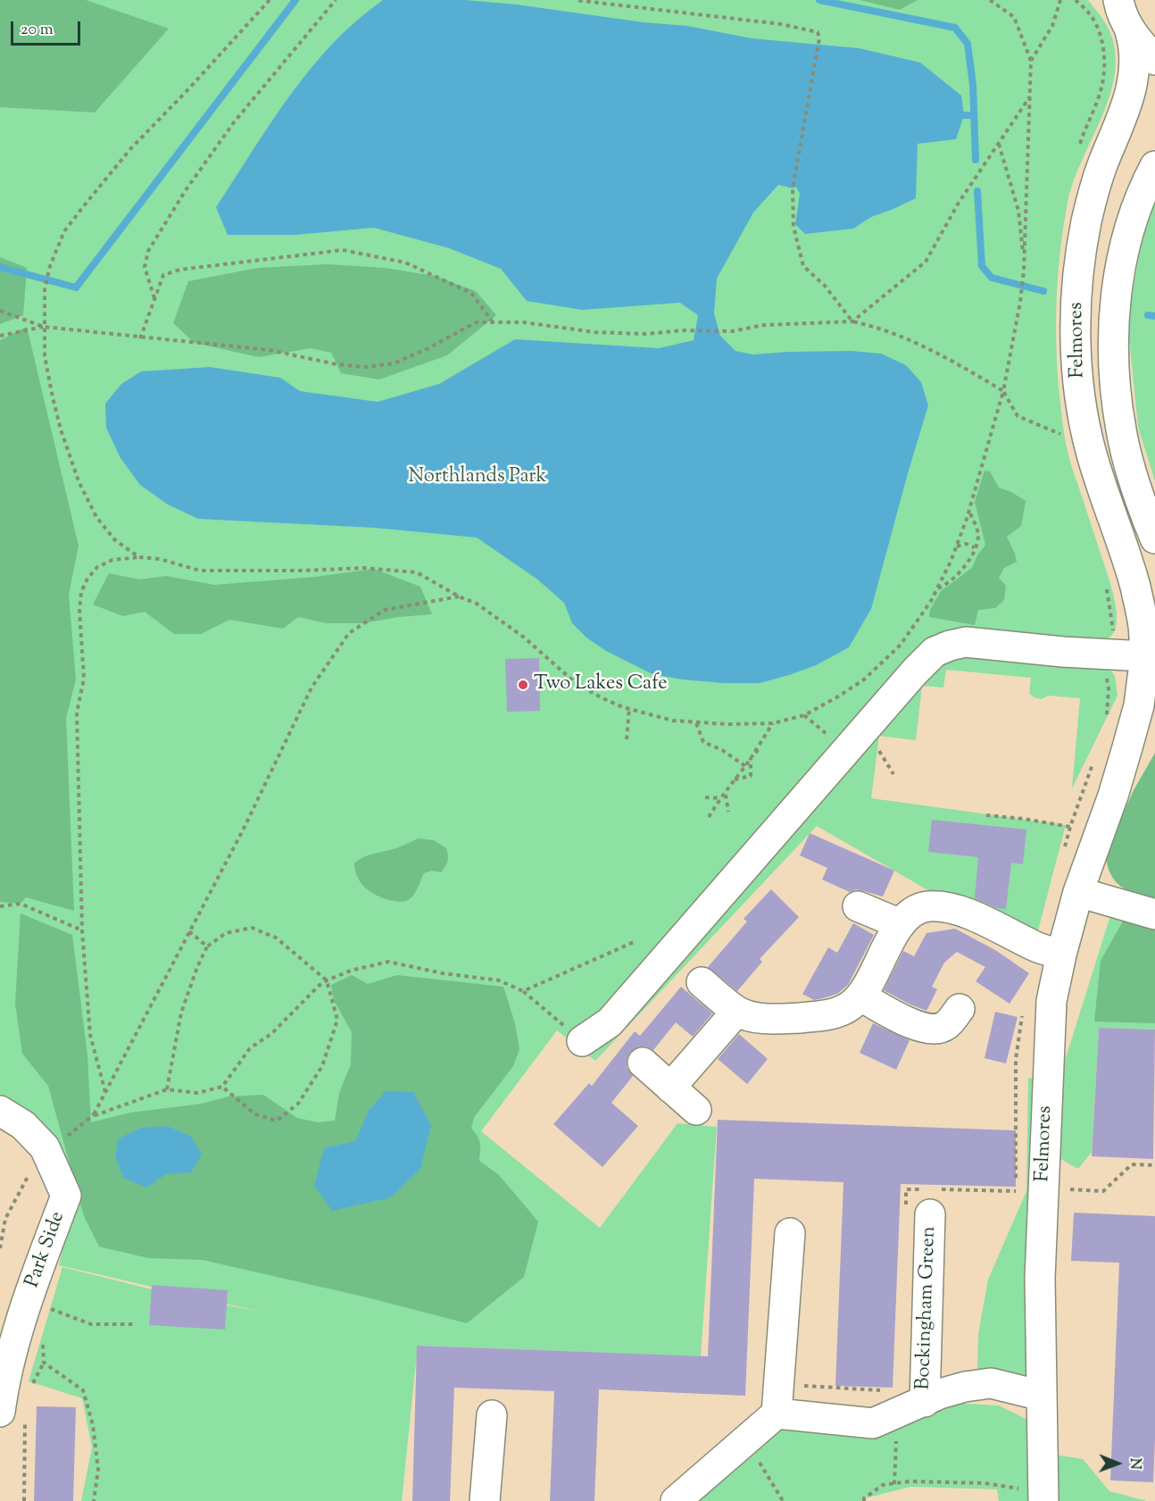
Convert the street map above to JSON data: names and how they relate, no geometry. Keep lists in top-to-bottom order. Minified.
{"streets":{"street":["Felmores","Park Side","Bockingham Green"]},"crossings":[["Felmores","Bockingham Green"]],"parks":["Northlands Park"],"places":["Two Lakes Cafe"],"scale_bar":"20 m","north":"right"}
